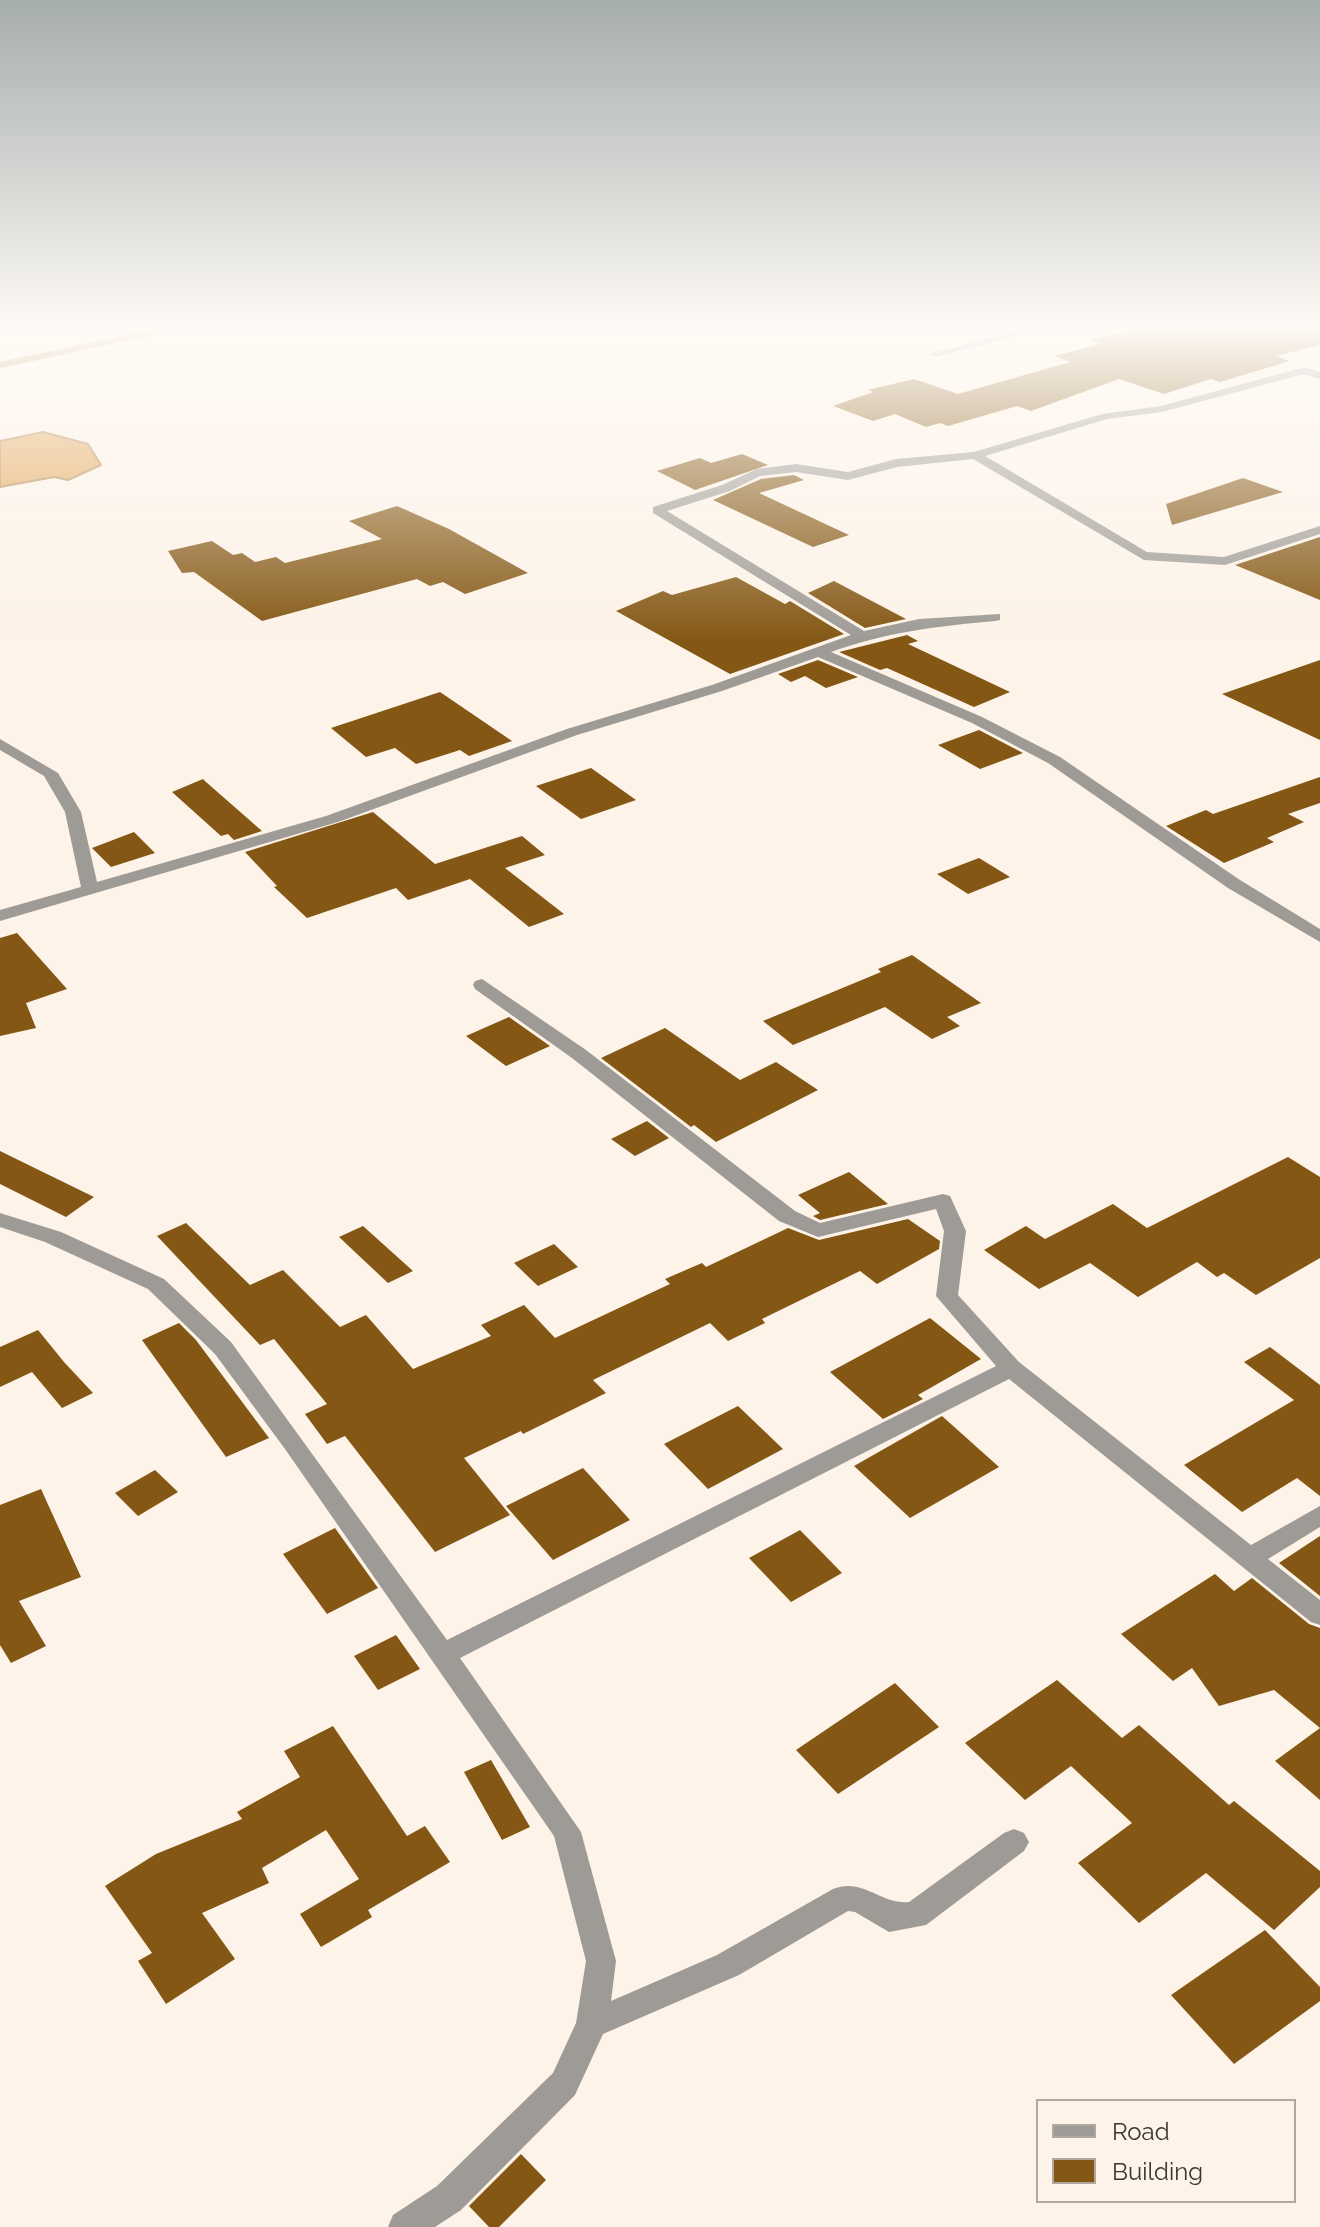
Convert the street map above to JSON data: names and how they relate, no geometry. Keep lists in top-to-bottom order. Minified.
{"legend":["Road","Building"]}
